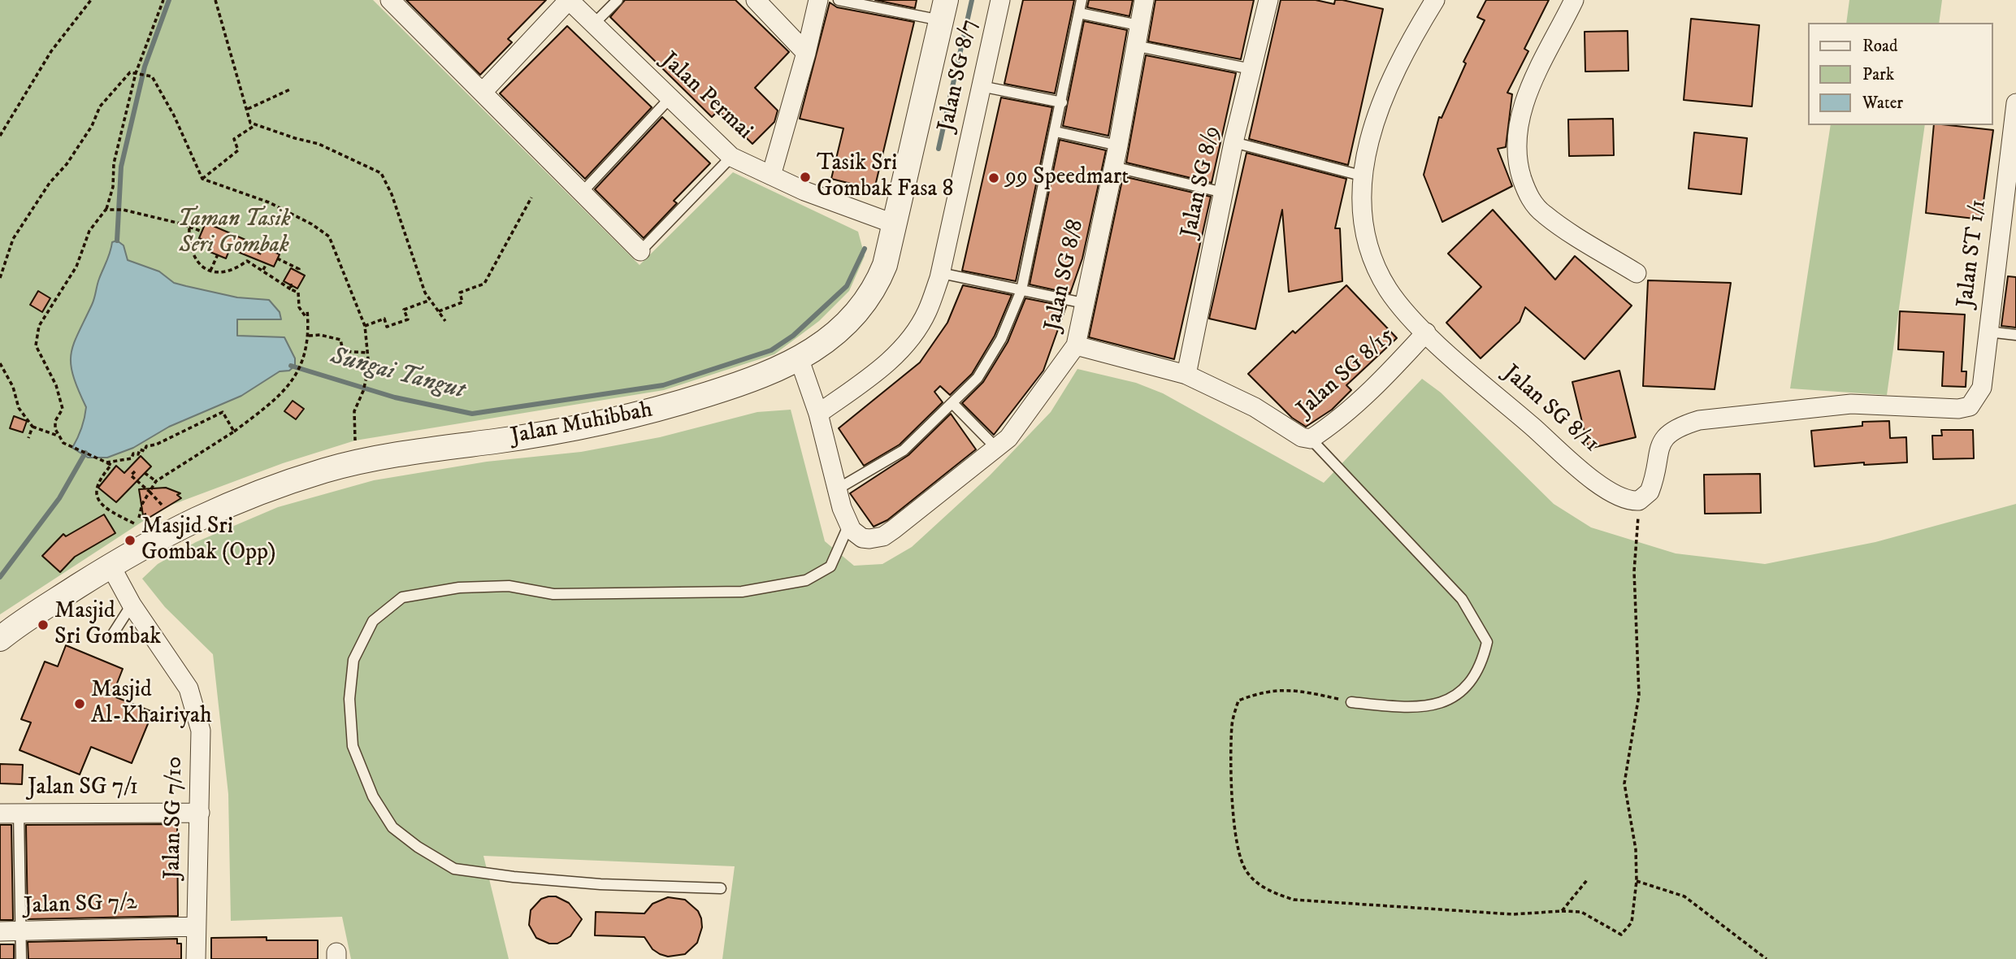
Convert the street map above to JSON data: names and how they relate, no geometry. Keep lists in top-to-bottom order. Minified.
{"streets":{"street":["Jalan SG 8/7","Jalan Permai","Jalan SG 8/9","Jalan ST 1/1","Jalan SG 8/8","Jalan SG 8/15","Jalan SG 8/11","Jalan Muhibbah","Jalan SG 7/1","Jalan SG 7/10","Jalan SG 7/2"]},"crossings":[["Jalan Permai","Jalan Muhibbah"],["Jalan SG 8/9","Jalan SG 8/15"],["Jalan ST 1/1","Jalan SG 8/11"],["Jalan SG 8/8","Jalan SG 8/15"],["Jalan SG 8/15","Jalan SG 8/11"],["Jalan Muhibbah","Jalan SG 7/10"],["Jalan SG 7/1","Jalan SG 7/10"],["Jalan SG 7/10","Jalan SG 7/2"]],"water":["Sungai Tangut"],"parks":["Taman Tasik Seri Gombak"],"places":["Tasik Sri Gombak Fasa 8","99 Speedmart","Masjid Sri Gombak (Opp)","Masjid Sri Gombak","Masjid Al-Khairiyah"],"legend":["Road","Park","Water"]}
